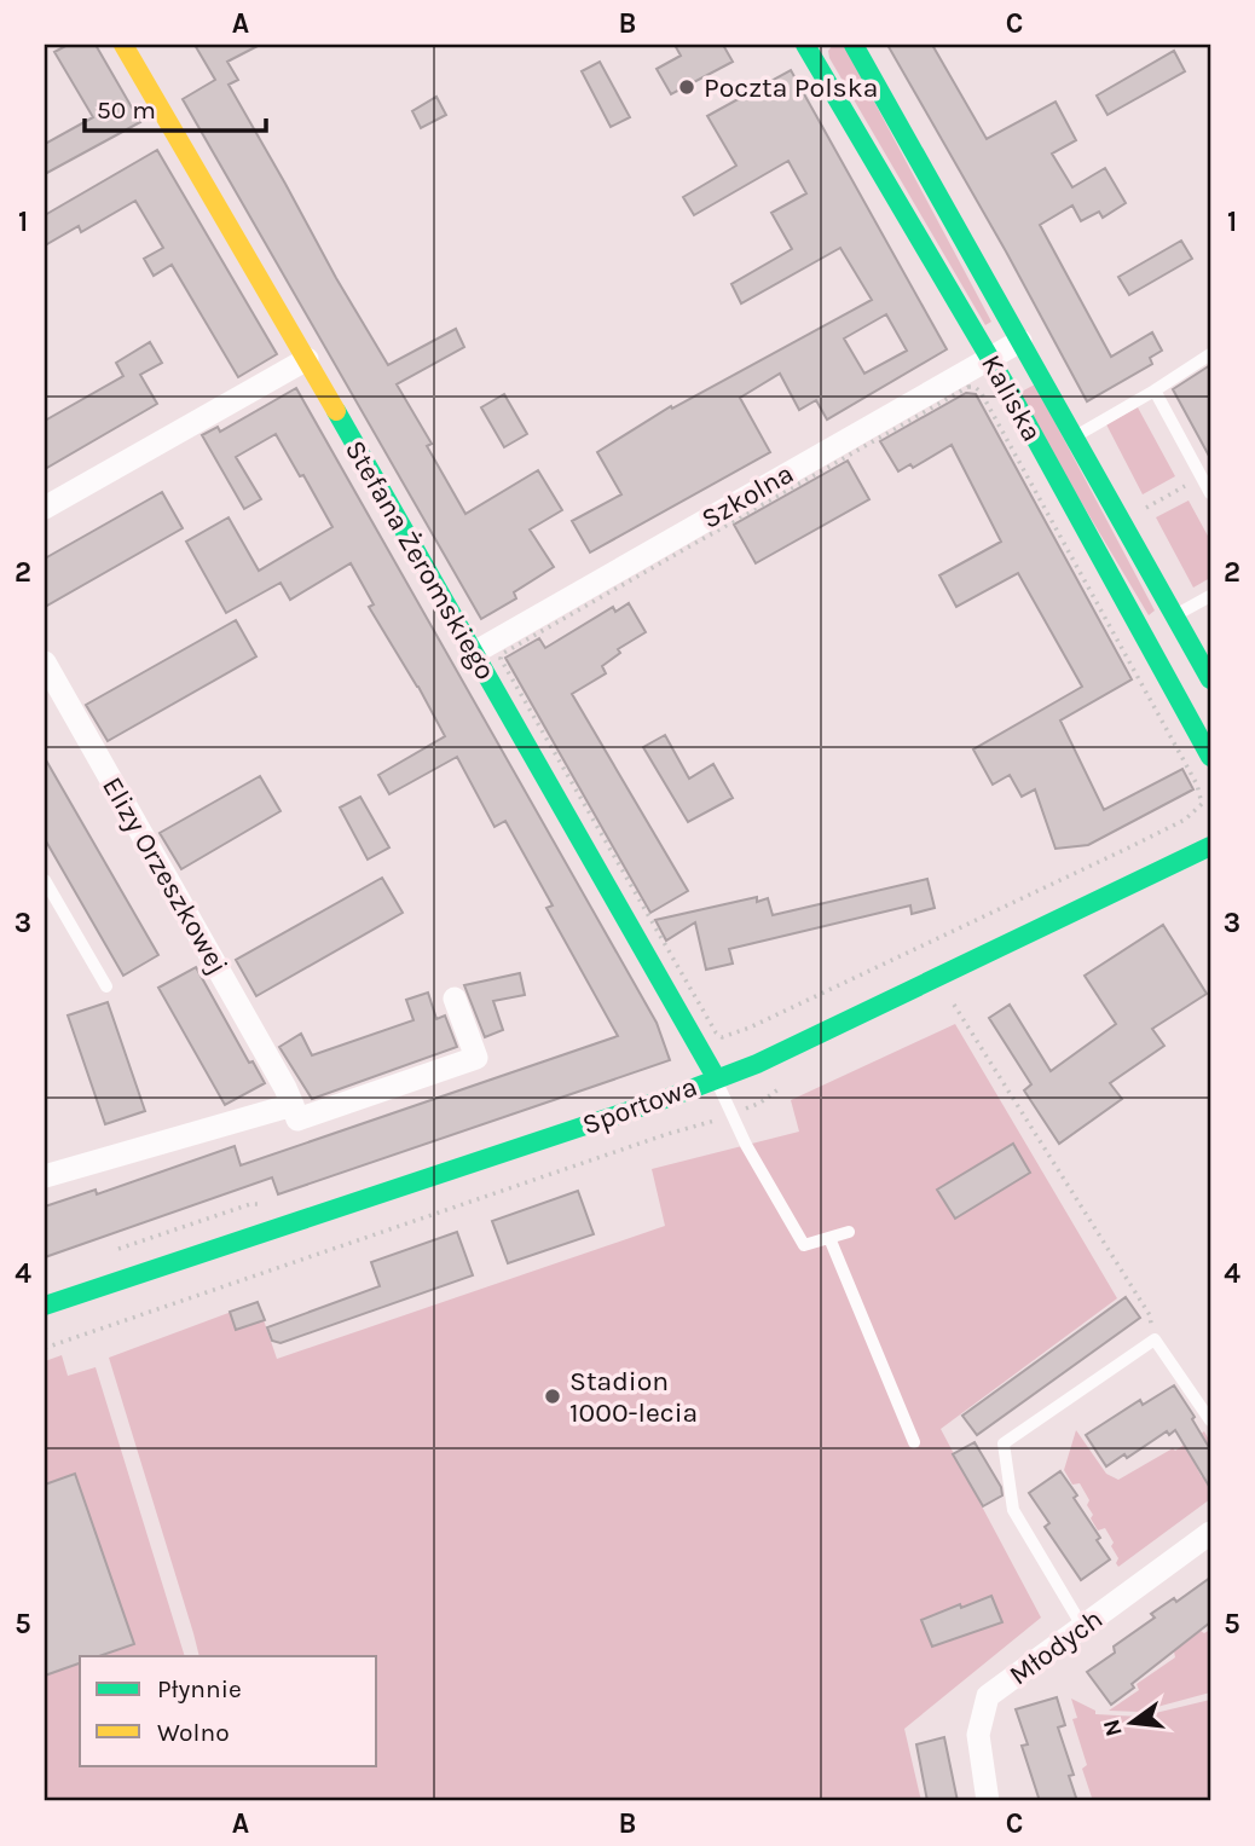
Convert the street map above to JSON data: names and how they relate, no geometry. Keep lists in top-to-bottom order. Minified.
{"streets":{"street":["Kaliska","Szkolna","Stefana Żeromskiego","Elizy Orzeszkowej","Sportowa","Młodych"]},"crossings":[["Kaliska","Szkolna"],["Szkolna","Stefana Żeromskiego"],["Stefana Żeromskiego","Sportowa"]],"places":["Poczta Polska","Stadion 1000-lecia"],"legend":["Płynnie","Wolno"],"scale_bar":"50 m","north":"left","grid":{"columns":["A","B","C"],"rows":["1","2","3","4","5"]}}
